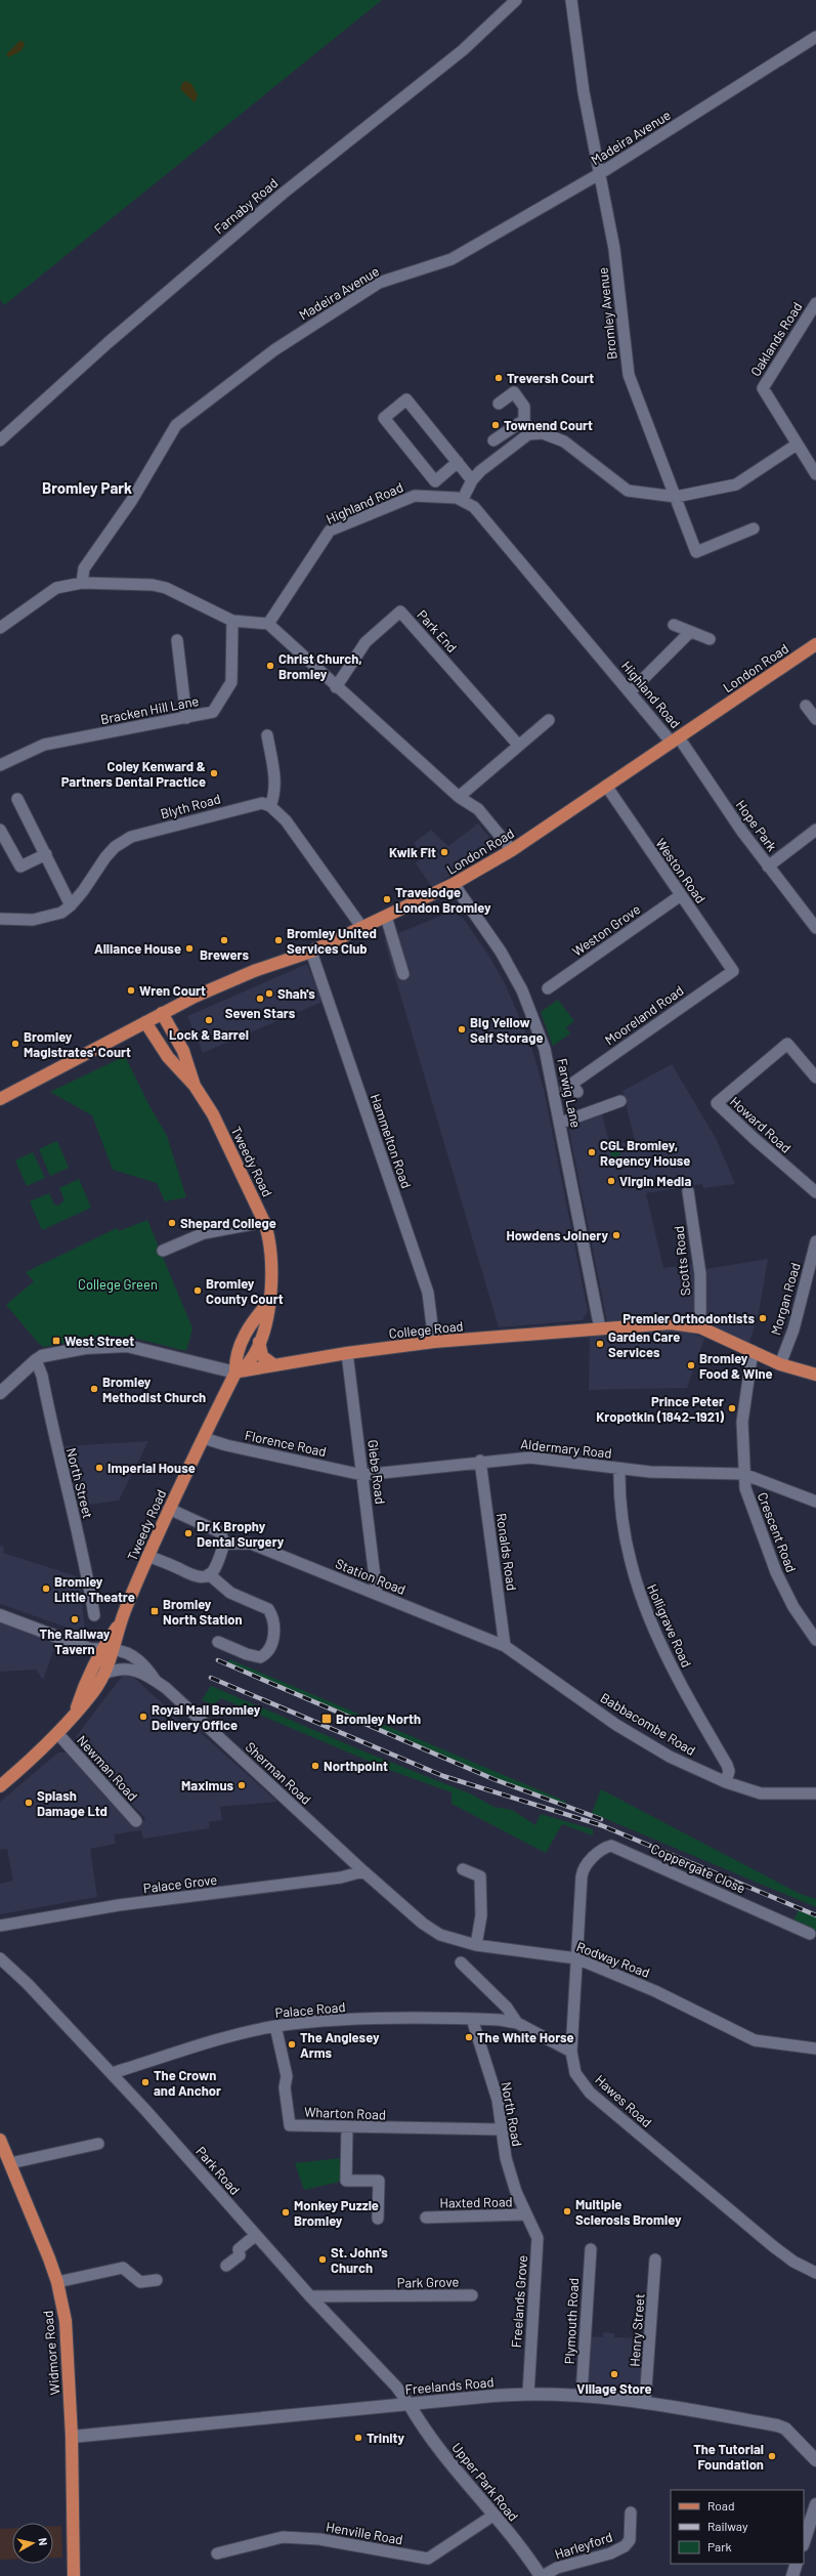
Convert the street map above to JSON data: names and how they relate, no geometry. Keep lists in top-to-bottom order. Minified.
{"streets":{"main road":["London Road","Tweedy Road","College Road","Widmore Road"],"street":["Madeira Avenue","Farnaby Road","Bromley Avenue","Oaklands Road","Highland Road","Park End","Bracken Hill Lane","Blyth Road","Hope Park","Weston Road","Weston Grove","Mooreland Road","Farwig Lane","Howard Road","Hammelton Road","Scotts Road","Morgan Road","Florence Road","Aldermary Road","Glebe Road","North Street","Crescent Road","Ronalds Road","Station Road","Holligrave Road","Babbacombe Road","Newman Road","Sherman Road","Coppergate Close","Palace Grove","Rodway Road","Palace Road","Hawes Road","Wharton Road","North Road","Park Road","Haxted Road","Park Grove","Freelands Grove","Plymouth Road","Henry Street","Freelands Road","Upper Park Road","Henville Road","Harleyford"]},"crossings":[["Madeira Avenue","Bromley Avenue"],["Highland Road","London Road"],["Highland Road","Hope Park"],["London Road","Hope Park"],["London Road","Weston Road"],["London Road","Farwig Lane"],["London Road","Hammelton Road"],["London Road","Tweedy Road"],["Weston Road","Weston Grove"],["Weston Road","Mooreland Road"],["Farwig Lane","College Road"],["Hammelton Road","College Road"],["Tweedy Road","College Road"],["Tweedy Road","Florence Road"],["Tweedy Road","Newman Road"],["Tweedy Road","Sherman Road"],["Scotts Road","College Road"],["Morgan Road","College Road"],["College Road","Glebe Road"],["College Road","North Street"],["College Road","Crescent Road"],["Florence Road","Aldermary Road"],["Florence Road","Glebe Road"],["Aldermary Road","Glebe Road"],["Aldermary Road","Crescent Road"],["Aldermary Road","Ronalds Road"],["Aldermary Road","Holligrave Road"],["Glebe Road","Station Road"],["Ronalds Road","Station Road"],["Ronalds Road","Babbacombe Road"],["Station Road","Babbacombe Road"],["Holligrave Road","Babbacombe Road"],["Sherman Road","Palace Grove"],["Sherman Road","Rodway Road"],["Coppergate Close","Hawes Road"],["Palace Grove","Rodway Road"],["Rodway Road","Hawes Road"],["Palace Road","Wharton Road"],["Palace Road","North Road"],["Palace Road","Park Road"],["Wharton Road","North Road"],["North Road","Haxted Road"],["North Road","Freelands Grove"],["Park Road","Park Grove"],["Park Road","Freelands Road"],["Park Road","Upper Park Road"],["Haxted Road","Freelands Grove"],["Freelands Grove","Freelands Road"],["Plymouth Road","Freelands Road"],["Henry Street","Freelands Road"],["Widmore Road","Freelands Road"],["Freelands Road","Upper Park Road"],["Upper Park Road","Henville Road"],["Upper Park Road","Harleyford"]],"districts":["Bromley Park"],"parks":["College Green"],"places":{"other":["Treversh Court","Townend Court","Christ Church, Bromley","Coley Kenward & Partners Dental Practice","Kwik Fit","Travelodge London Bromley","Brewers","Bromley United Services Club","Alliance House","Wren Court","Shah's","Seven Stars","Lock & Barrel","Big Yellow Self Storage","Bromley Magistrates' Court","CGL Bromley, Regency House","Virgin Media","Shepard College","Howdens Joinery","Bromley County Court","Premier Orthodontists","Garden Care Services","Bromley Food & Wine","Bromley Methodist Church","Prince Peter Kropotkin (1842–1921)","Imperial House","Dr K Brophy Dental Surgery","Bromley Little Theatre","The Railway Tavern","Royal Mail Bromley Delivery Office","Northpoint","Maximus","Splash Damage Ltd","The White Horse","The Anglesey Arms","The Crown and Anchor","Multiple Sclerosis Bromley","Monkey Puzzle Bromley","St. John's Church","Village Store","Trinity","The Tutorial Foundation"],"transit":["West Street","Bromley North Station","Bromley North"]},"legend":["Road","Railway","Park"],"north":"right"}
